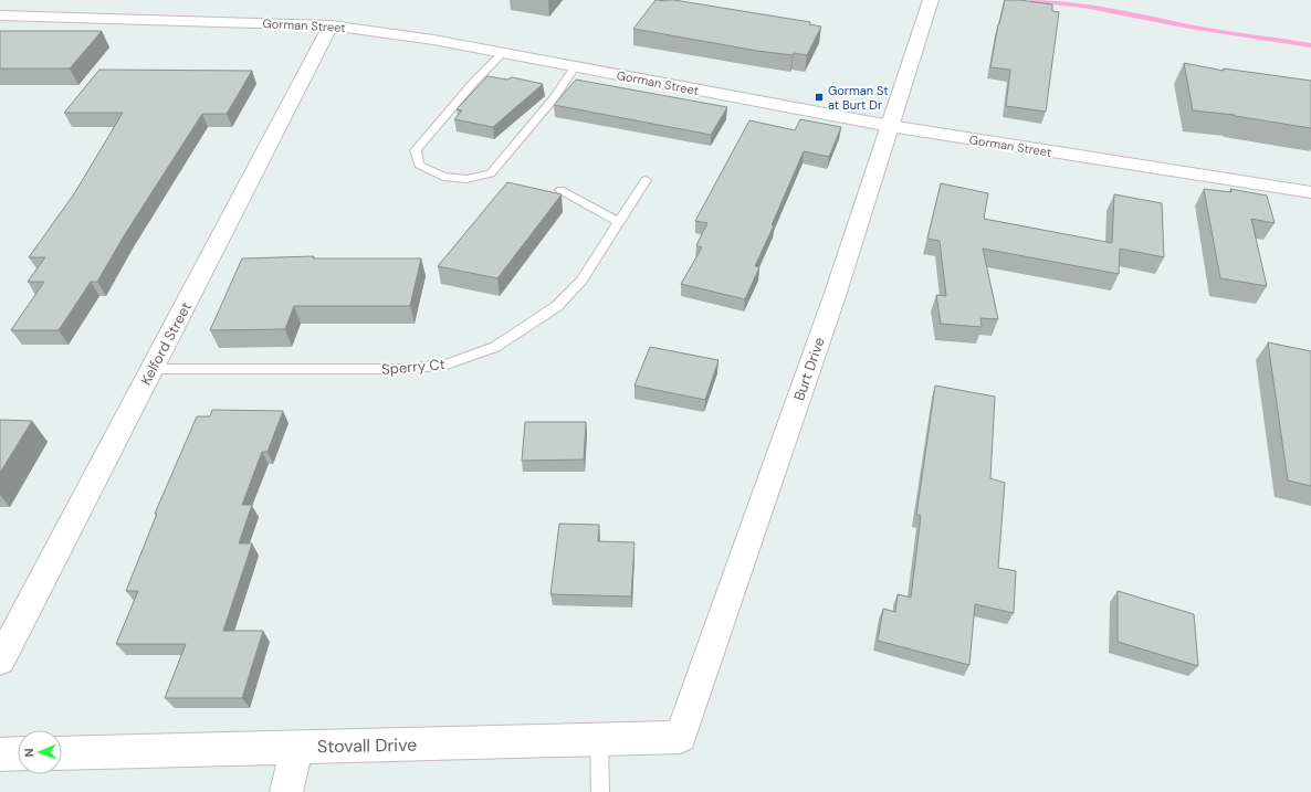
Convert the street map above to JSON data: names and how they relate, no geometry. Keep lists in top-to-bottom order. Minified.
{"streets":{"street":["Gorman Street","Kelford Street","Burt Drive","Stovall Drive"],"lane":["Sperry Ct"]},"crossings":[["Gorman Street","Kelford Street"],["Gorman Street","Burt Drive"],["Kelford Street","Sperry Ct"],["Burt Drive","Stovall Drive"]],"places":{"transit":["Gorman St at Burt Dr"]},"north":"left"}
